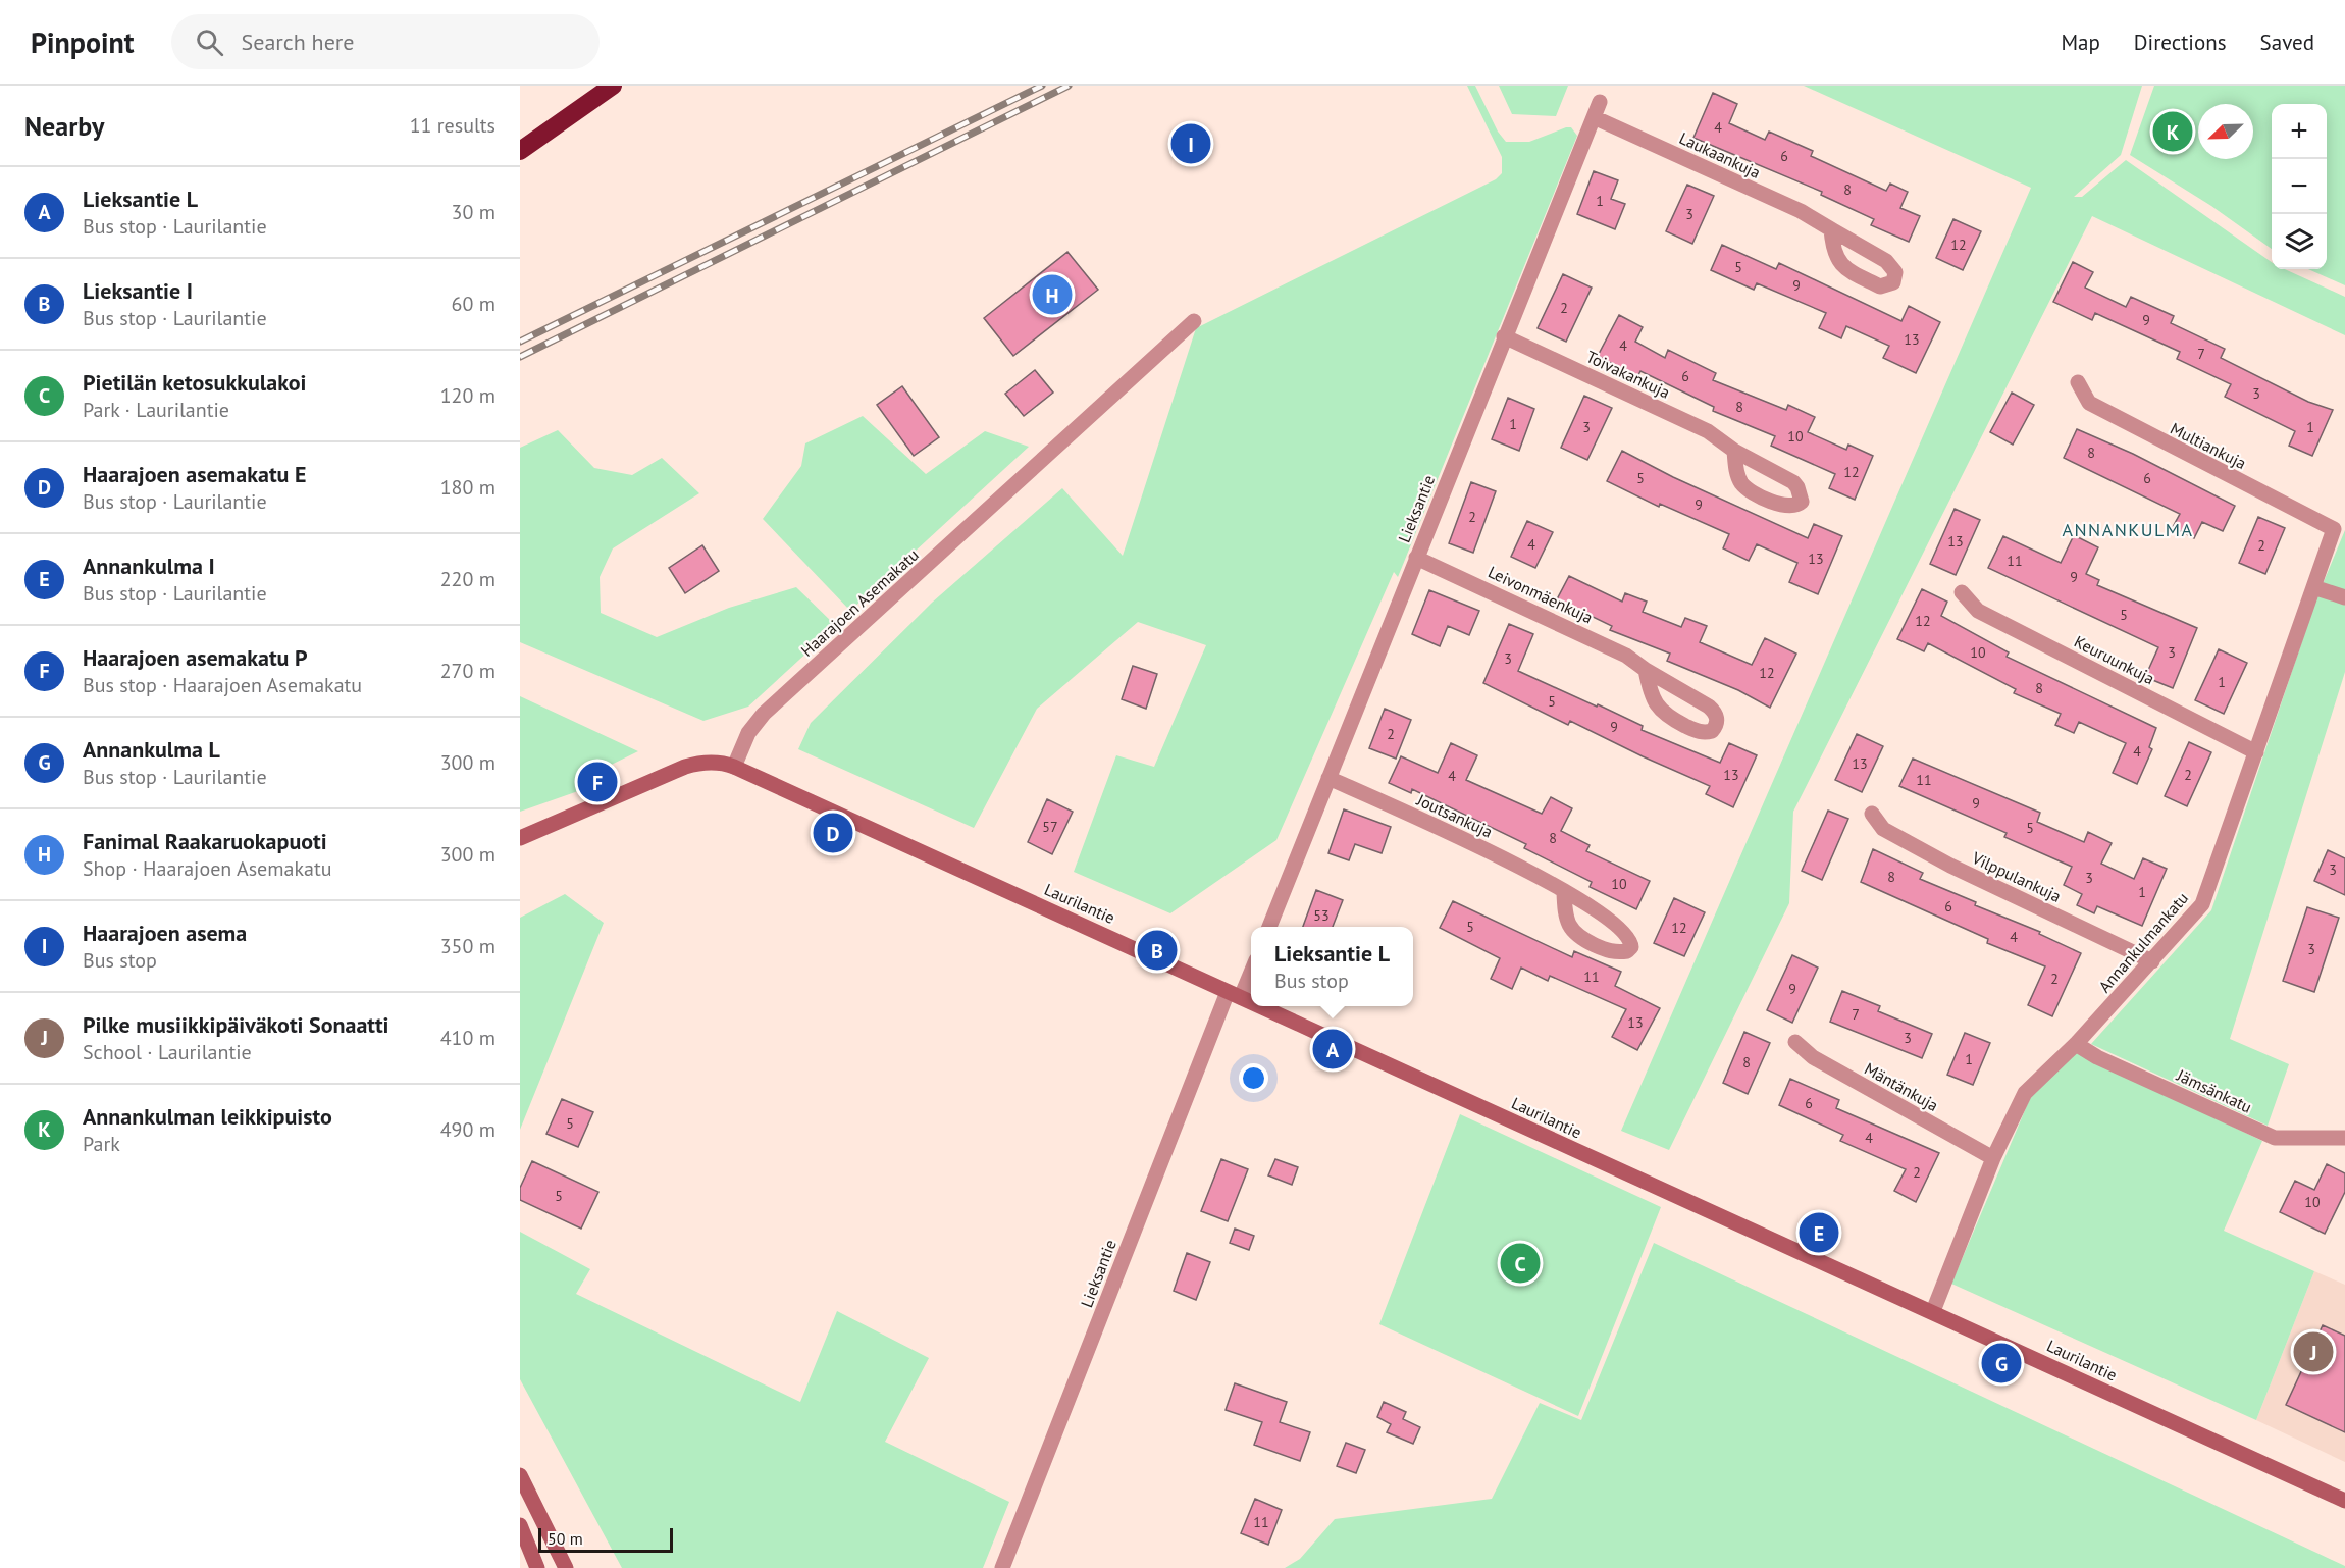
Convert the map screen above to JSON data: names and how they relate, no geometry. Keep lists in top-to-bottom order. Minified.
{"streets":{"street":["Laukaankuja","Toivakankuja","Multiankuja","Lieksantie","Leivonmäenkuja","Haarajoen Asemakatu","Keuruunkuja","Joutsankuja","Vilppulankuja","Laurilantie","Annankulmankatu","Mäntänkuja","Jämsänkatu"]},"crossings":[["Laukaankuja","Lieksantie"],["Toivakankuja","Lieksantie"],["Multiankuja","Annankulmankatu"],["Lieksantie","Leivonmäenkuja"],["Lieksantie","Joutsankuja"],["Lieksantie","Laurilantie"],["Haarajoen Asemakatu","Laurilantie"],["Keuruunkuja","Annankulmankatu"],["Vilppulankuja","Annankulmankatu"],["Laurilantie","Annankulmankatu"],["Annankulmankatu","Mäntänkuja"],["Annankulmankatu","Jämsänkatu"]],"districts":["ANNANKULMA"],"house_numbers":["4","6","8","1","3","12","5","9","2","9","13","4","7","6","3","8","1","3","1","10","8","12","5","6","9","2","13","4","2","13","11","9","5","12","10","3","3","12","1","8","5","9","2","4","13","13","2","4","11","9","57","5","8","3","8","3","10","1","6","53","5","12","4","3","11","2","9","7","13","3","1","8","6","5","4","2","5","10","11"],"scale_bar":"50 m","north":"bottom left","page":{"header":"Pinpoint","search":"Search here","nav":["Map","Directions","Saved"],"heading":["Nearby","11 results"],"map_buttons":["+","−"],"pins":["K","I","H","F","D","B","A","E","C","J","G"],"list":[{"mark":"A","name":"Lieksantie L","note":"Bus stop · Laurilantie","value":"30 m"},{"mark":"B","name":"Lieksantie I","note":"Bus stop · Laurilantie","value":"60 m"},{"mark":"C","name":"Pietilän ketosukkulakoi","note":"Park · Laurilantie","value":"120 m"},{"mark":"D","name":"Haarajoen asemakatu E","note":"Bus stop · Laurilantie","value":"180 m"},{"mark":"E","name":"Annankulma I","note":"Bus stop · Laurilantie","value":"220 m"},{"mark":"F","name":"Haarajoen asemakatu P","note":"Bus stop · Haarajoen Asemakatu","value":"270 m"},{"mark":"G","name":"Annankulma L","note":"Bus stop · Laurilantie","value":"300 m"},{"mark":"H","name":"Fanimal Raakaruokapuoti","note":"Shop · Haarajoen Asemakatu","value":"300 m"},{"mark":"I","name":"Haarajoen asema","note":"Bus stop","value":"350 m"},{"mark":"J","name":"Pilke musiikkipäiväkoti Sonaatti","note":"School · Laurilantie","value":"410 m"},{"mark":"K","name":"Annankulman leikkipuisto","note":"Park","value":"490 m"}],"popup":["Lieksantie L","Bus stop"],"scale":"50 m"}}
